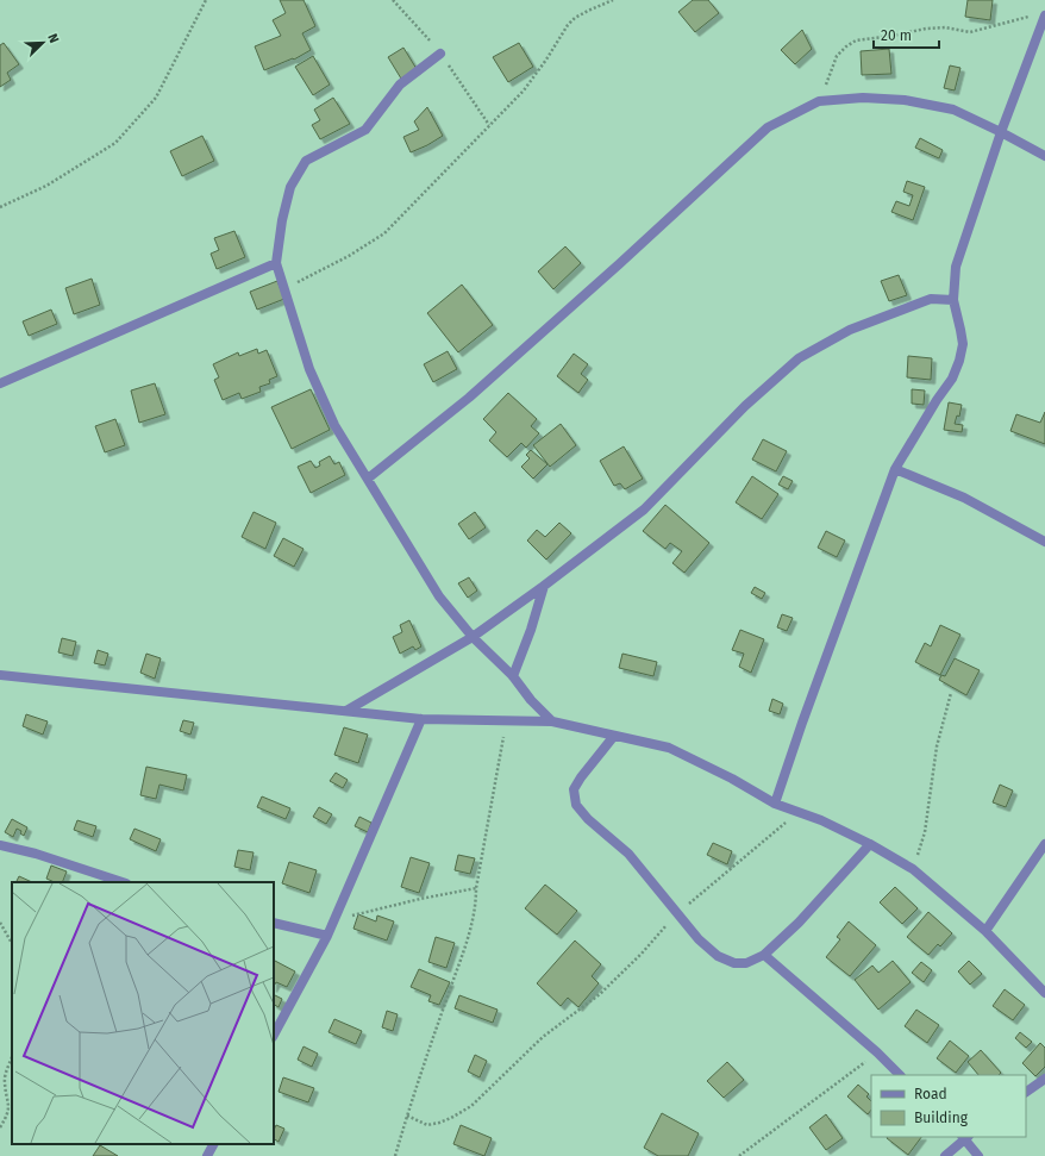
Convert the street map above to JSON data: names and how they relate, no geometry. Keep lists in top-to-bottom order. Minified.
{"legend":["Road","Building"],"scale_bar":"20 m","north":"top right"}
